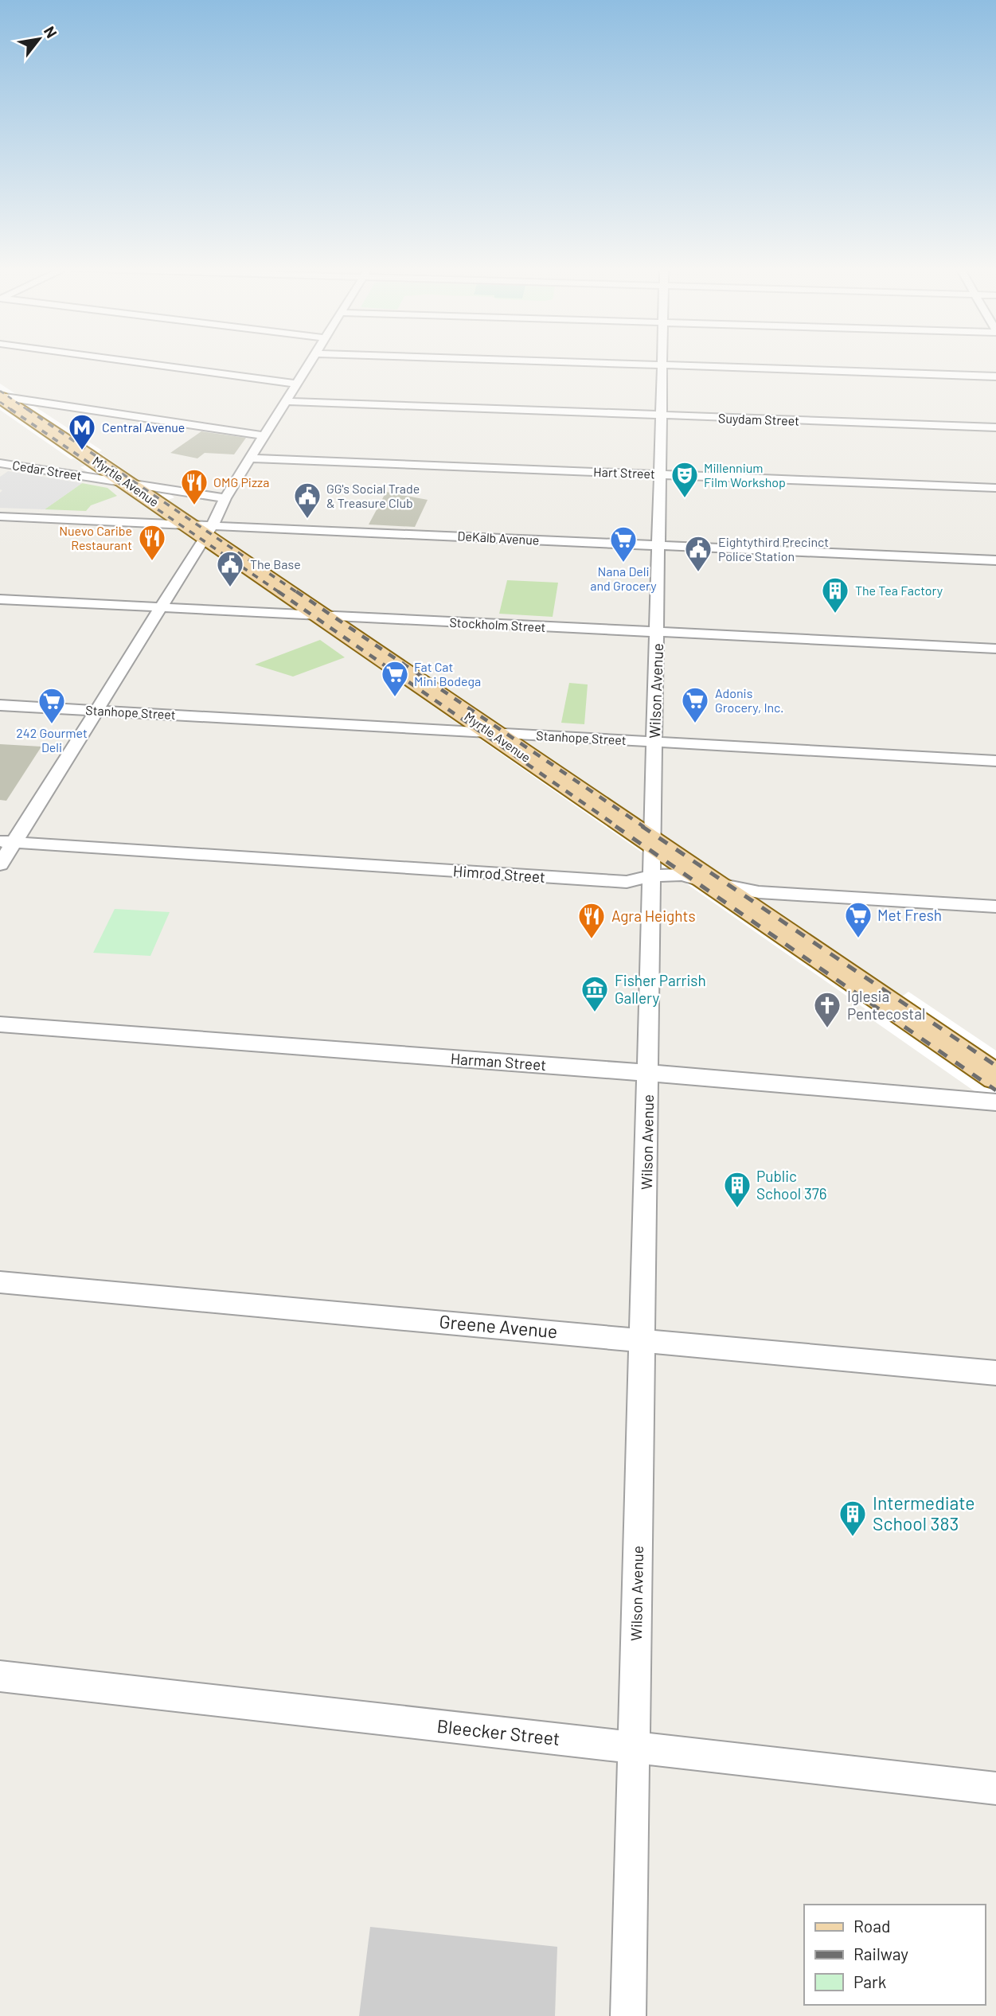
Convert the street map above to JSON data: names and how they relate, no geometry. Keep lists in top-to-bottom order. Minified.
{"streets":{"main road":["Myrtle Avenue"],"street":["Suydam Street","Cedar Street","Hart Street","DeKalb Avenue","Stockholm Street","Wilson Avenue","Stanhope Street","Himrod Street","Harman Street","Greene Avenue","Bleecker Street"]},"crossings":[["Suydam Street","Wilson Avenue"],["Cedar Street","Myrtle Avenue"],["Hart Street","Wilson Avenue"],["Myrtle Avenue","DeKalb Avenue"],["Myrtle Avenue","Stockholm Street"],["Myrtle Avenue","Wilson Avenue"],["Myrtle Avenue","Stanhope Street"],["Myrtle Avenue","Himrod Street"],["DeKalb Avenue","Wilson Avenue"],["Stockholm Street","Wilson Avenue"],["Wilson Avenue","Stanhope Street"],["Wilson Avenue","Himrod Street"],["Wilson Avenue","Harman Street"],["Wilson Avenue","Greene Avenue"],["Wilson Avenue","Bleecker Street"]],"places":{"metro station":["Central Avenue"],"theatre":["Millennium Film Workshop"],"restaurant":["OMG Pizza","Nuevo Caribe Restaurant","Agra Heights"],"public building":["GG's Social Trade & Treasure Club","Eightythird Precinct Police Station","The Base"],"supermarket":["Nana Deli and Grocery","Fat Cat Mini Bodega","Adonis Grocery, Inc.","242 Gourmet Deli","Met Fresh"],"building":["The Tea Factory","Public School 376","Intermediate School 383"],"museum":["Fisher Parrish Gallery"],"church":["Iglesia Pentecostal"]},"legend":["Road","Railway","Park"],"north":"top right"}
